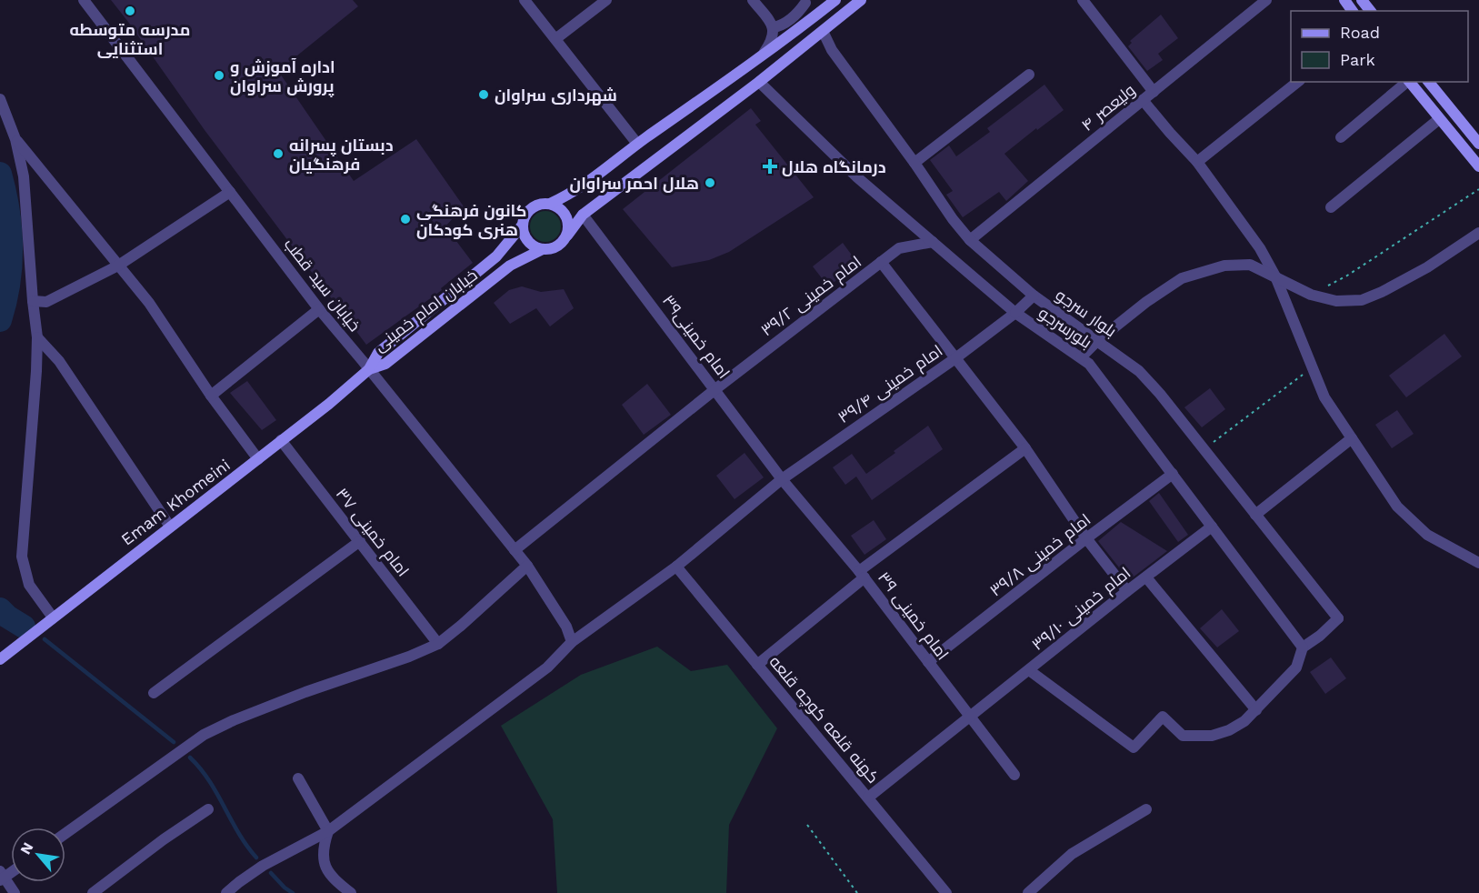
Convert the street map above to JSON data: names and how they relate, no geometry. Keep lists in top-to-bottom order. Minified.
{"streets":{"main road":["خیابان امام خمینی","Emam Khomeini"],"street":["ولیعصر ۴","خیابان سید قطب","امام خمینی ۳۹/۲","بلوار سرجو","بلورسرجو","امام خمینی۳۹","امام خمینی ۳۹/۴","امام خمینی ۳۷","امام خمینی ۳۹/۸","امام خمینی ۳۹/۱۰","امام خمینی ۳۹","کهنه قلعه کوچه قلعه"]},"crossings":[["ولیعصر ۴","بلوار سرجو"],["خیابان سید قطب","امام خمینی ۳۹/۲"],["خیابان سید قطب","خیابان امام خمینی"],["خیابان سید قطب","امام خمینی ۳۹/۴"],["خیابان سید قطب","Emam Khomeini"],["امام خمینی ۳۹/۲","بلورسرجو"],["امام خمینی ۳۹/۲","امام خمینی۳۹"],["خیابان امام خمینی","Emam Khomeini"],["بلوار سرجو","بلورسرجو"],["بلوار سرجو","امام خمینی ۳۹/۴"],["بلورسرجو","امام خمینی ۳۹/۴"],["بلورسرجو","امام خمینی ۳۹/۸"],["بلورسرجو","امام خمینی ۳۹/۱۰"],["امام خمینی۳۹","امام خمینی ۳۹/۴"],["امام خمینی۳۹","امام خمینی ۳۹"],["امام خمینی ۳۹/۴","امام خمینی ۳۹"],["امام خمینی ۳۹/۴","کهنه قلعه کوچه قلعه"],["Emam Khomeini","امام خمینی ۳۷"],["امام خمینی ۳۹/۸","امام خمینی ۳۹"],["امام خمینی ۳۹/۱۰","امام خمینی ۳۹"],["امام خمینی ۳۹/۱۰","کهنه قلعه کوچه قلعه"]],"places":{"other":["مدرسه متوسطه استثنایی","اداره آموزش و پرورش سراوان","شهرداری سراوان","دبستان پسرانه فرهنگیان","هلال احمر سراوان","کانون فرهنگی هنری کودکان"],"health":["درمانگاه هلال"]},"legend":["Road","Park"],"north":"top left"}
